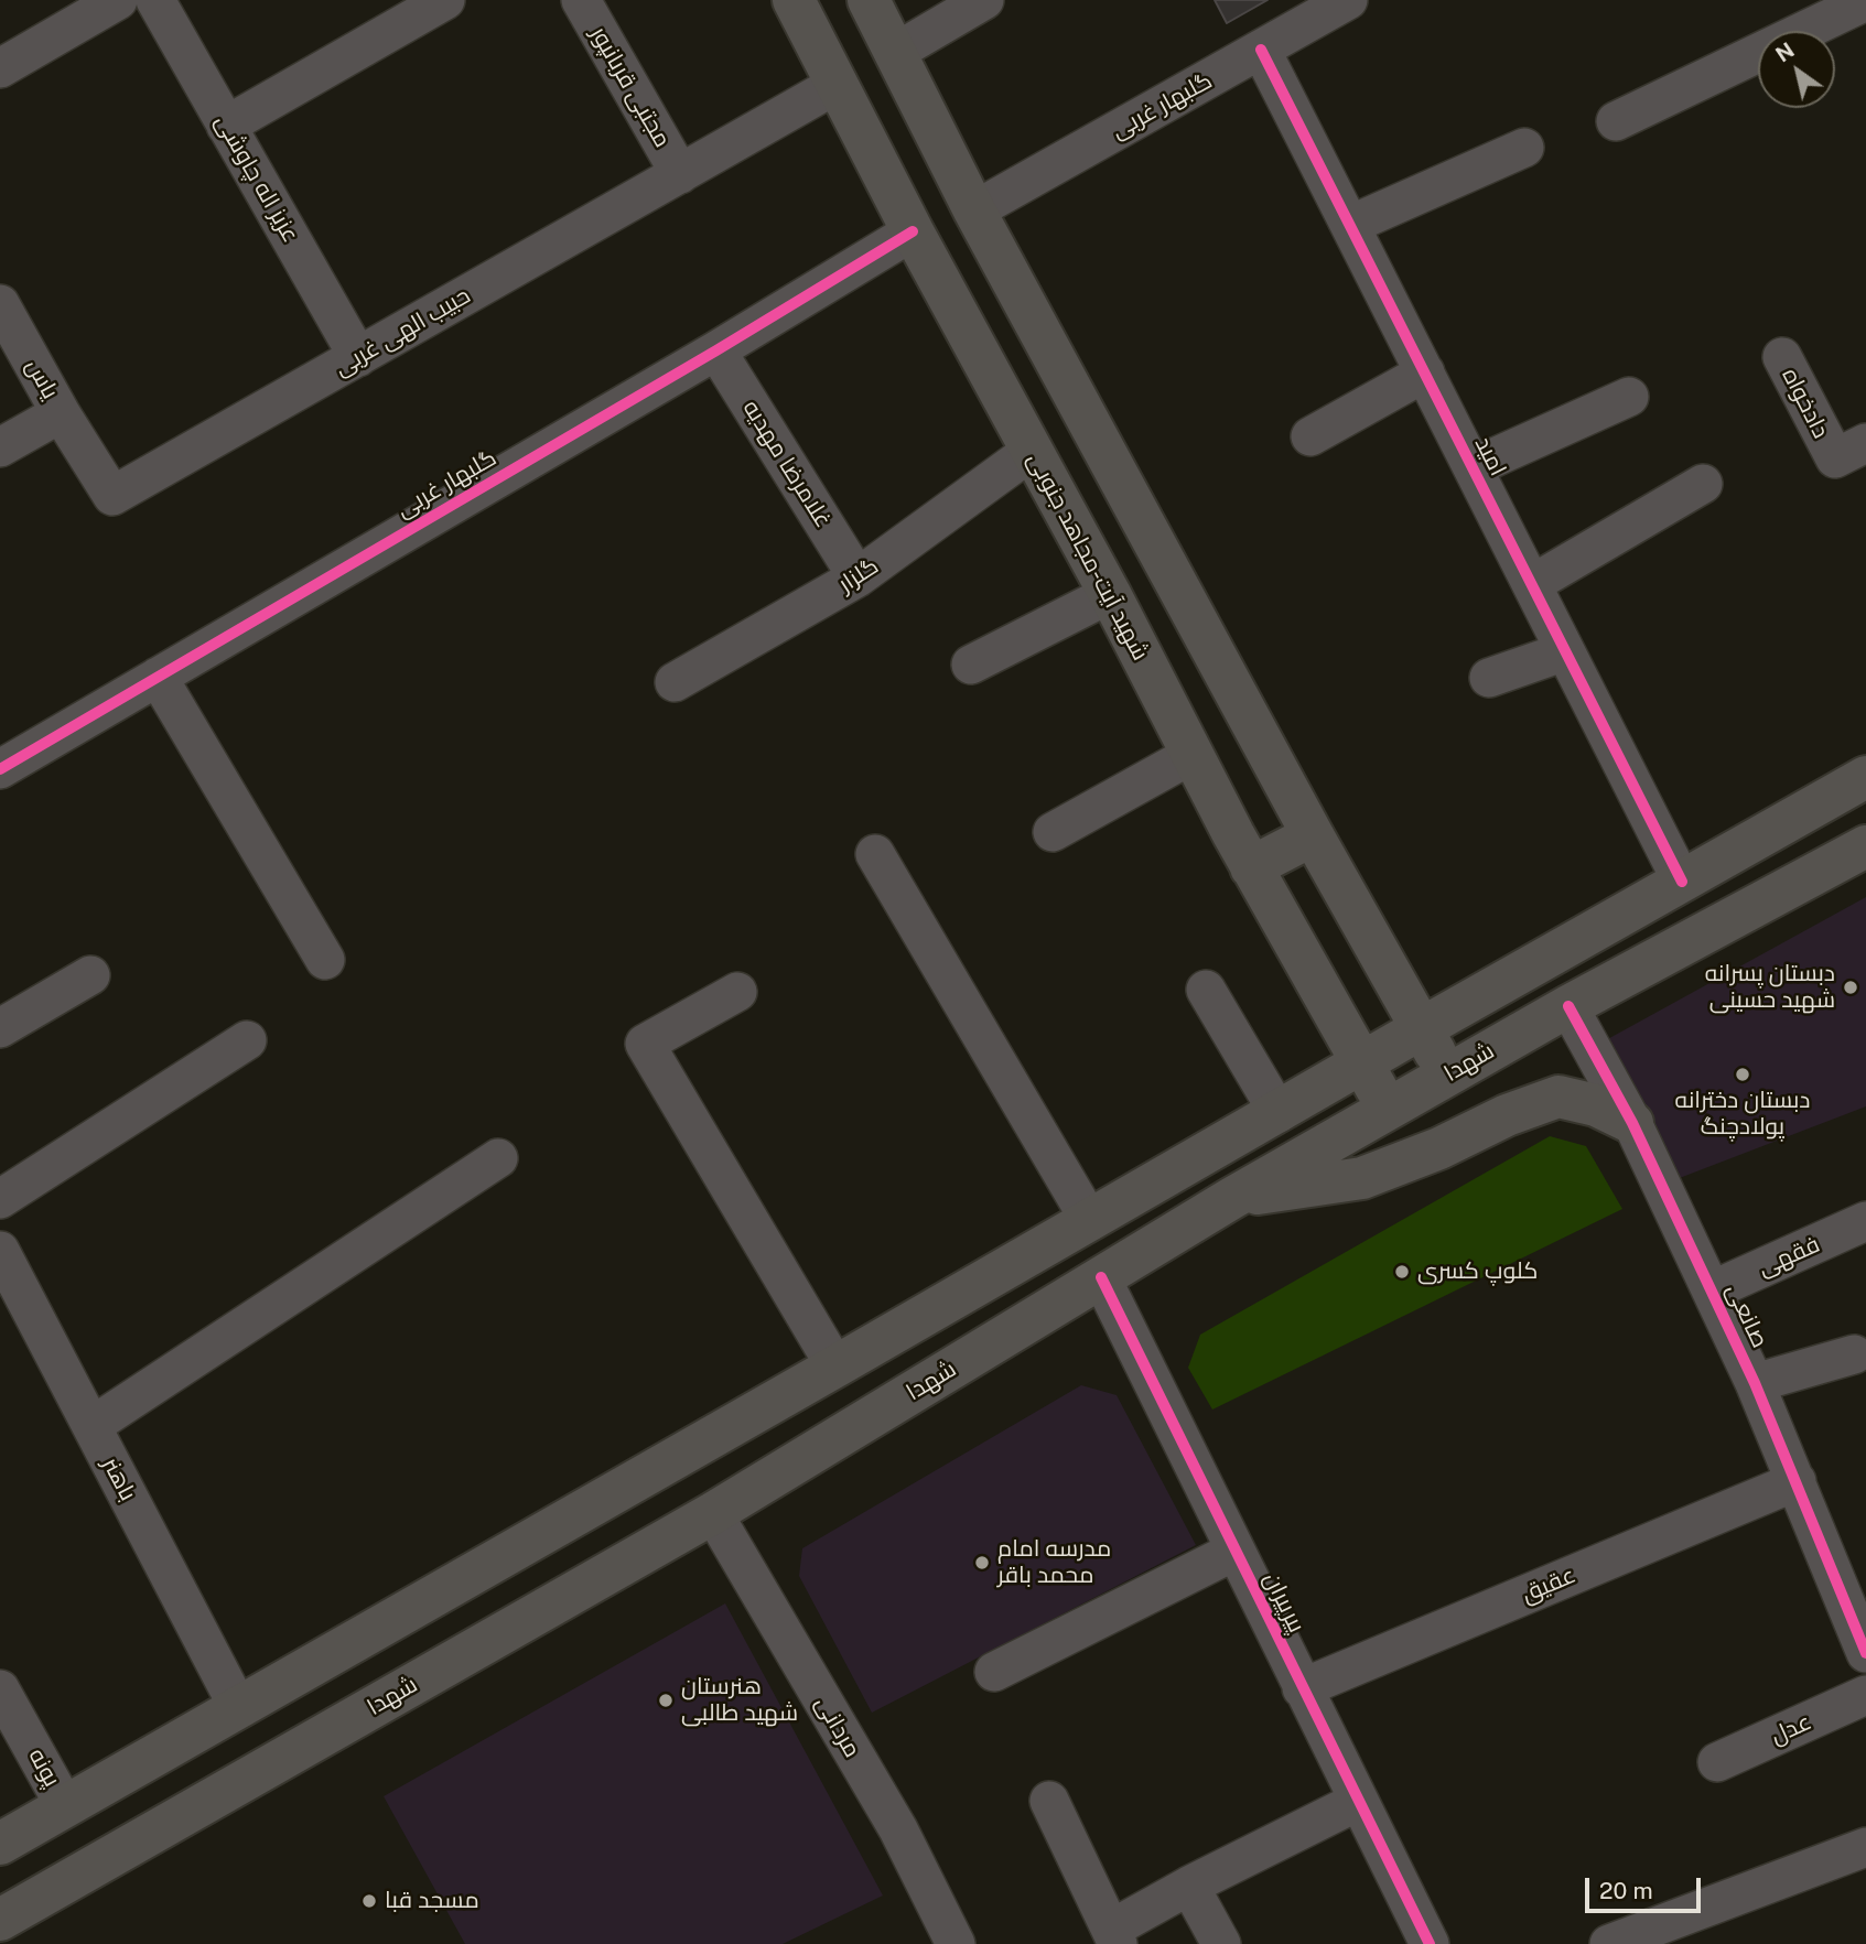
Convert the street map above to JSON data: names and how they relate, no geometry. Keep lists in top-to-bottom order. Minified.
{"streets":{"main road":["شهید آیت-مجاهد جنوبی","شهدا"],"street":["مجتبی قربانپور","گلبهار غربی","عزیز اله چاوشی","حبیب الهی غربی","یاس","دادخواه","امید","غلامرضا مهدیه","گلزار","فقهی","صانعی","باهنر","عقیق","پیرپیران","مردانی","عدل","پونه"]},"crossings":[["مجتبی قربانپور","حبیب الهی غربی"],["گلبهار غربی","امید"],["گلبهار غربی","غلامرضا مهدیه"],["گلبهار غربی","شهید آیت-مجاهد جنوبی"],["عزیز اله چاوشی","حبیب الهی غربی"],["حبیب الهی غربی","یاس"],["حبیب الهی غربی","شهید آیت-مجاهد جنوبی"],["غلامرضا مهدیه","گلزار"],["شهید آیت-مجاهد جنوبی","گلزار"],["شهید آیت-مجاهد جنوبی","شهدا"],["شهدا","صانعی"],["شهدا","پیرپیران"],["شهدا","مردانی"],["فقهی","صانعی"],["صانعی","عقیق"],["عقیق","پیرپیران"]],"places":["دبستان پسرانه شهید حسینی","دبستان دخترانه پولادچنگ","کلوپ کسری","مدرسه امام محمد باقر","هنرستان شهید طالبی","مسجد قبا"],"scale_bar":"20 m","north":"top left"}
